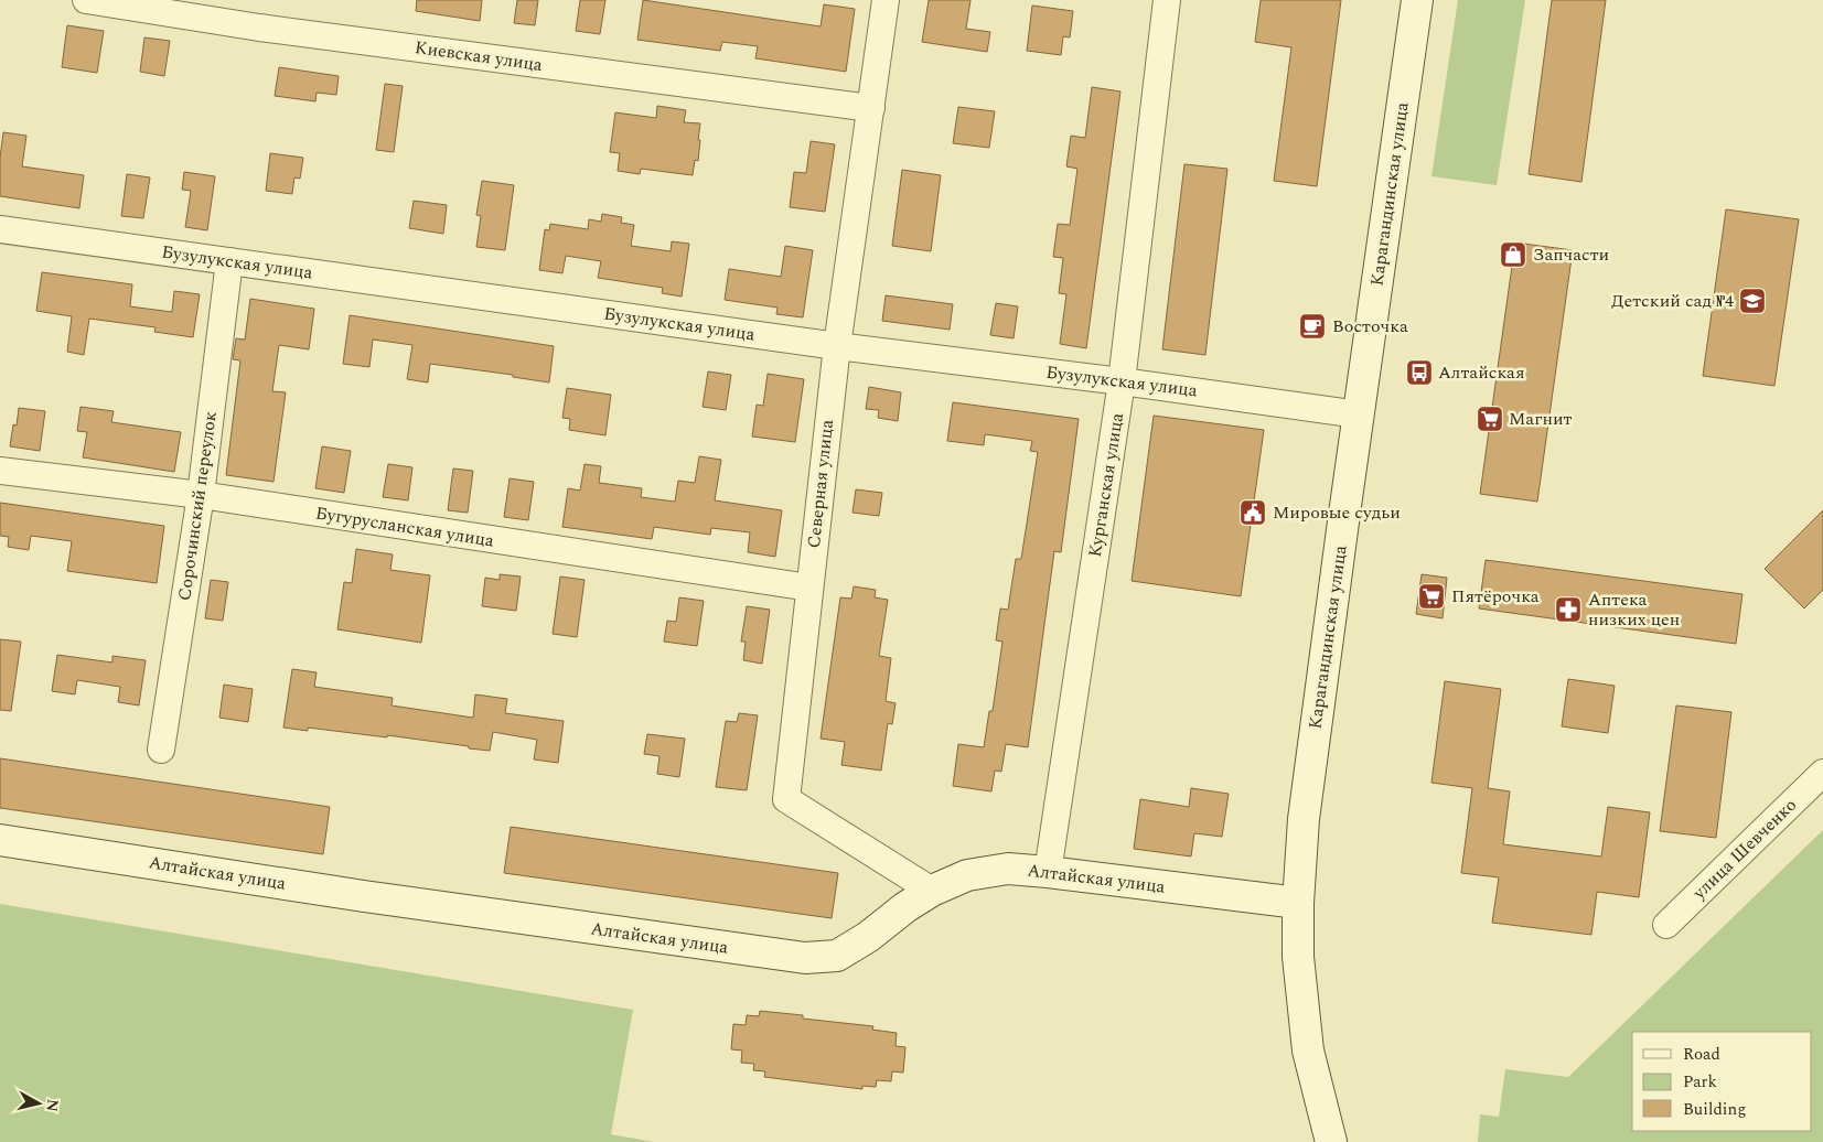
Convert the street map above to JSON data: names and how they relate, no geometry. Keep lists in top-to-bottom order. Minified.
{"streets":{"street":["Киевская улица","Карагандинская улица","Бузулукская улица","Северная улица","Курганская улица","Сорочинский переулок","Бугурусланская улица","улица Шевченко","Алтайская улица"]},"crossings":[["Киевская улица","Северная улица"],["Карагандинская улица","Бузулукская улица"],["Карагандинская улица","Алтайская улица"],["Бузулукская улица","Северная улица"],["Бузулукская улица","Курганская улица"],["Бузулукская улица","Сорочинский переулок"],["Северная улица","Бугурусланская улица"],["Северная улица","Алтайская улица"],["Курганская улица","Алтайская улица"],["Сорочинский переулок","Бугурусланская улица"]],"places":{"shop":["Запчасти"],"school or university":["Детский сад №4"],"cafe":["Восточка"],"bus stop":["Алтайская"],"supermarket":["Магнит","Пятёрочка"],"public building":["Мировые судьи"],"pharmacy":["Аптека низких цен"]},"legend":["Road","Park","Building"],"north":"right"}
